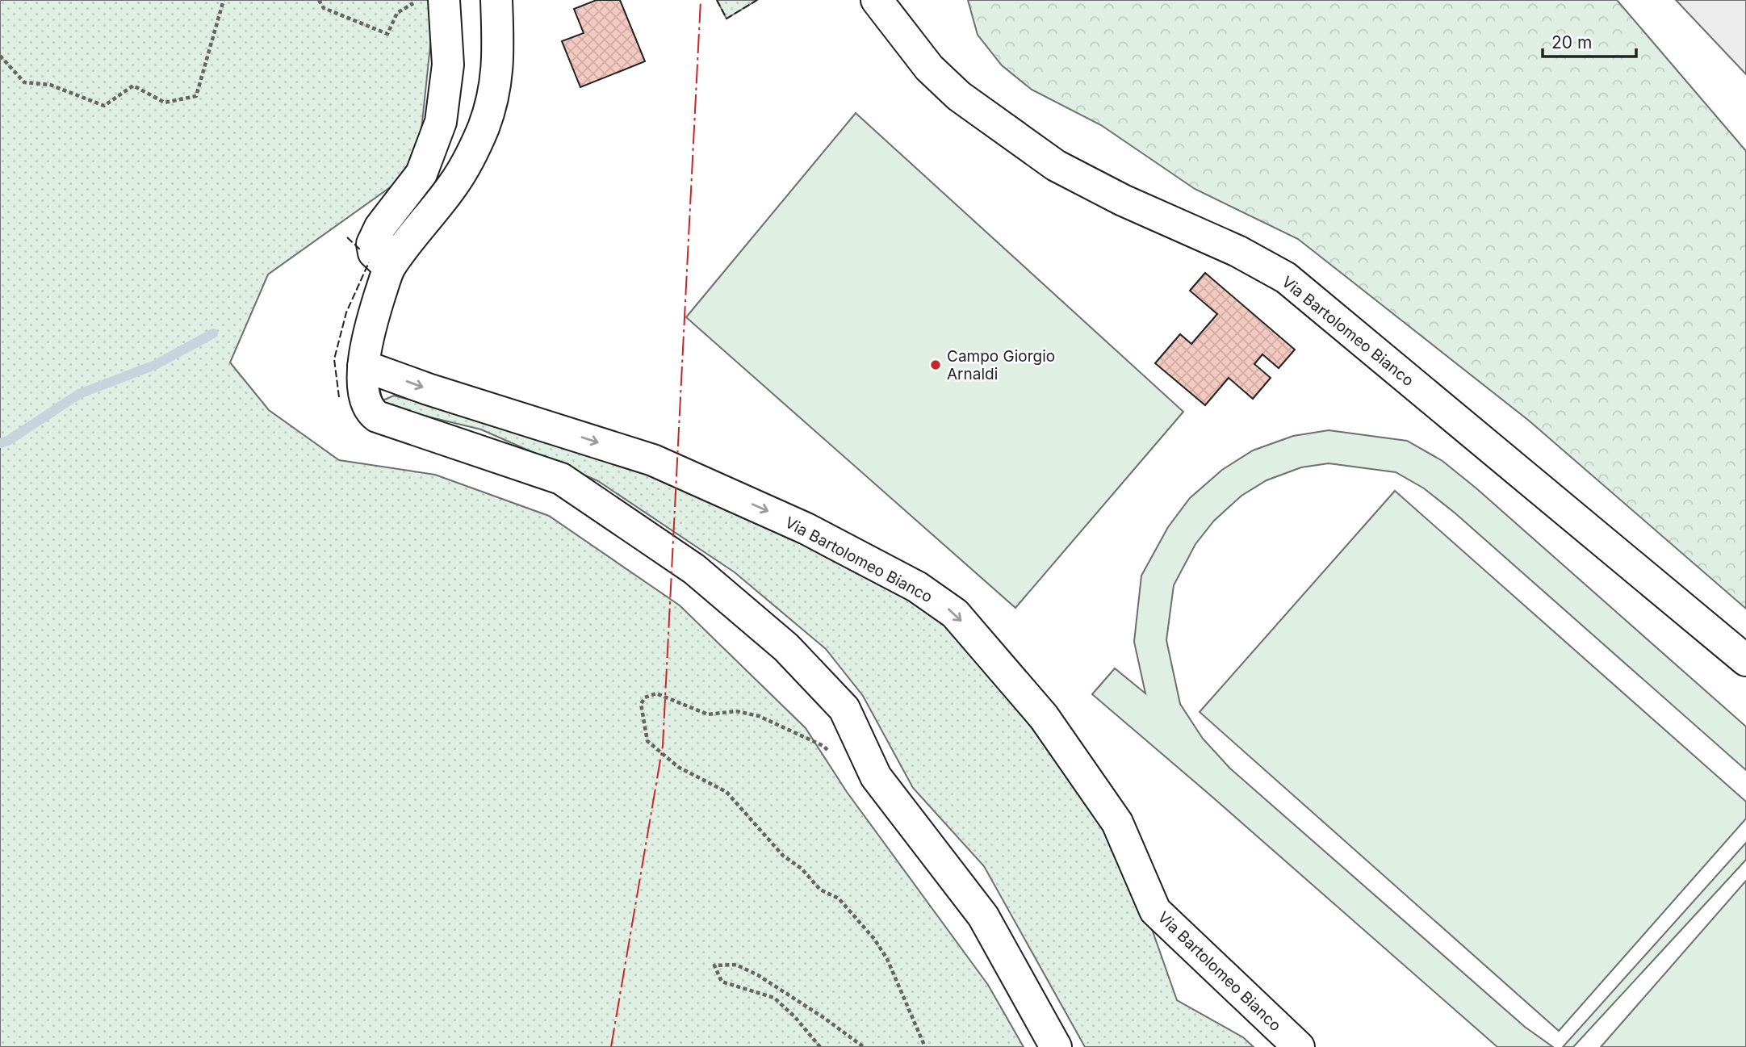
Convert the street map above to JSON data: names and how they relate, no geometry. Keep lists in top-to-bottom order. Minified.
{"streets":{"street":["Via Bartolomeo Bianco"]},"places":["Campo Giorgio Arnaldi"],"scale_bar":"20 m"}
